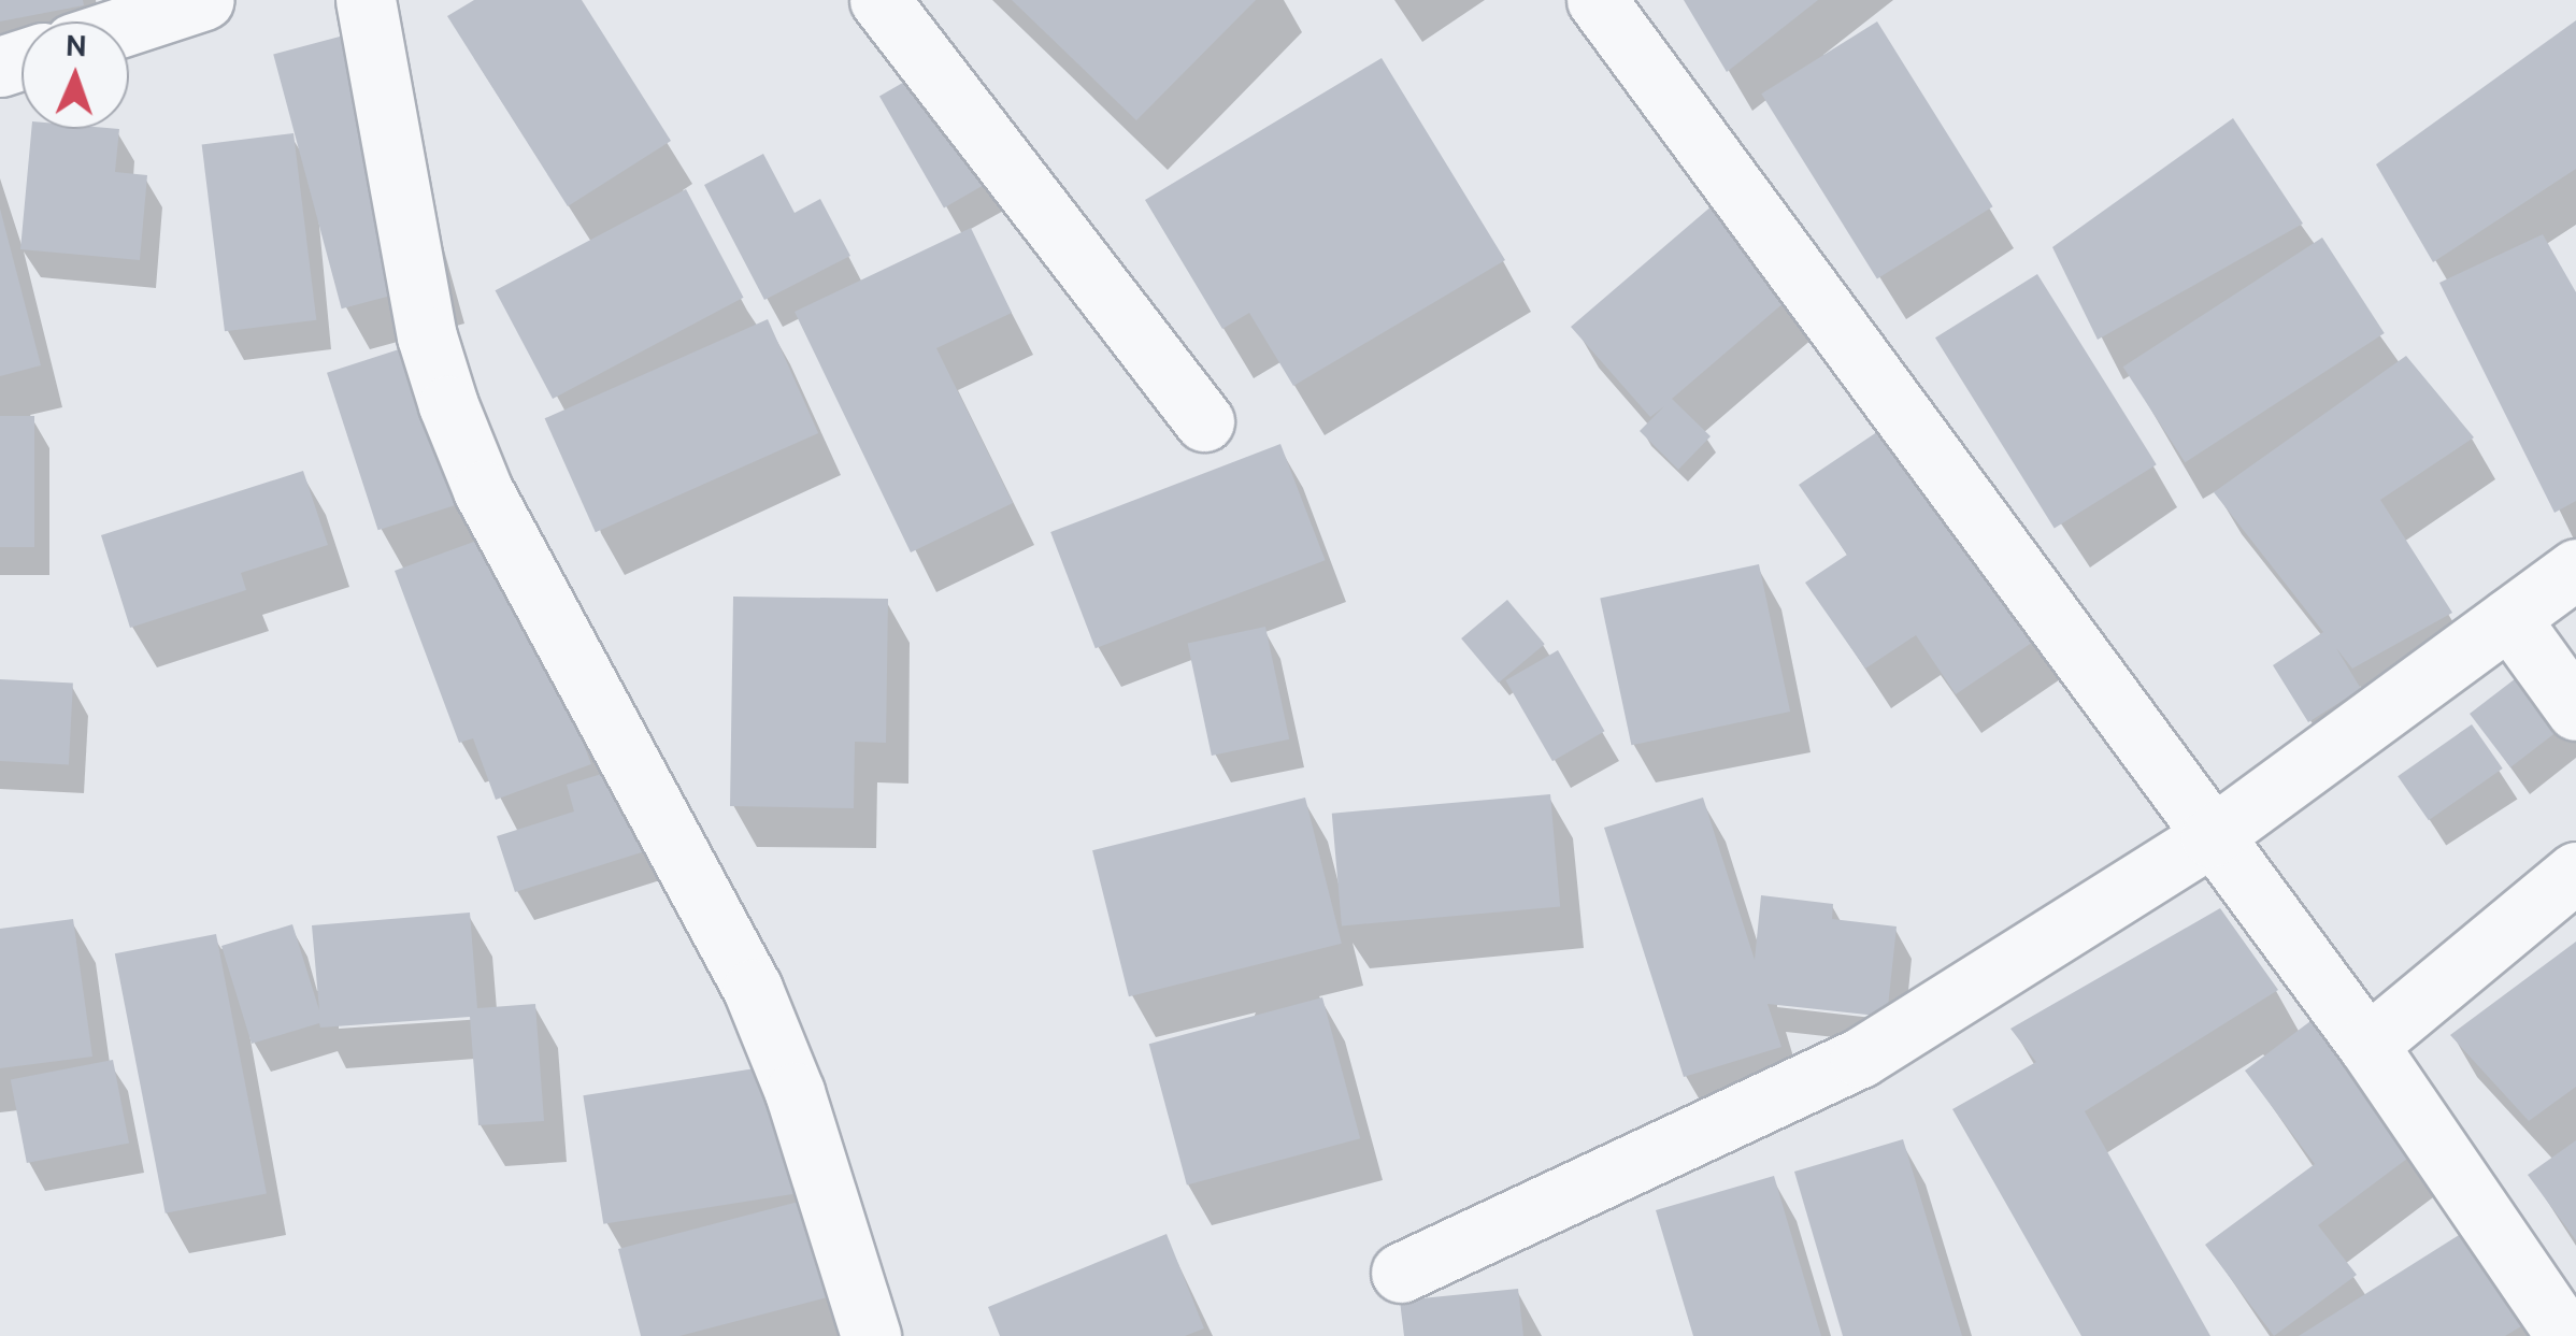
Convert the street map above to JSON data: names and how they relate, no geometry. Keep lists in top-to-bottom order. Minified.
{"north":"top"}
